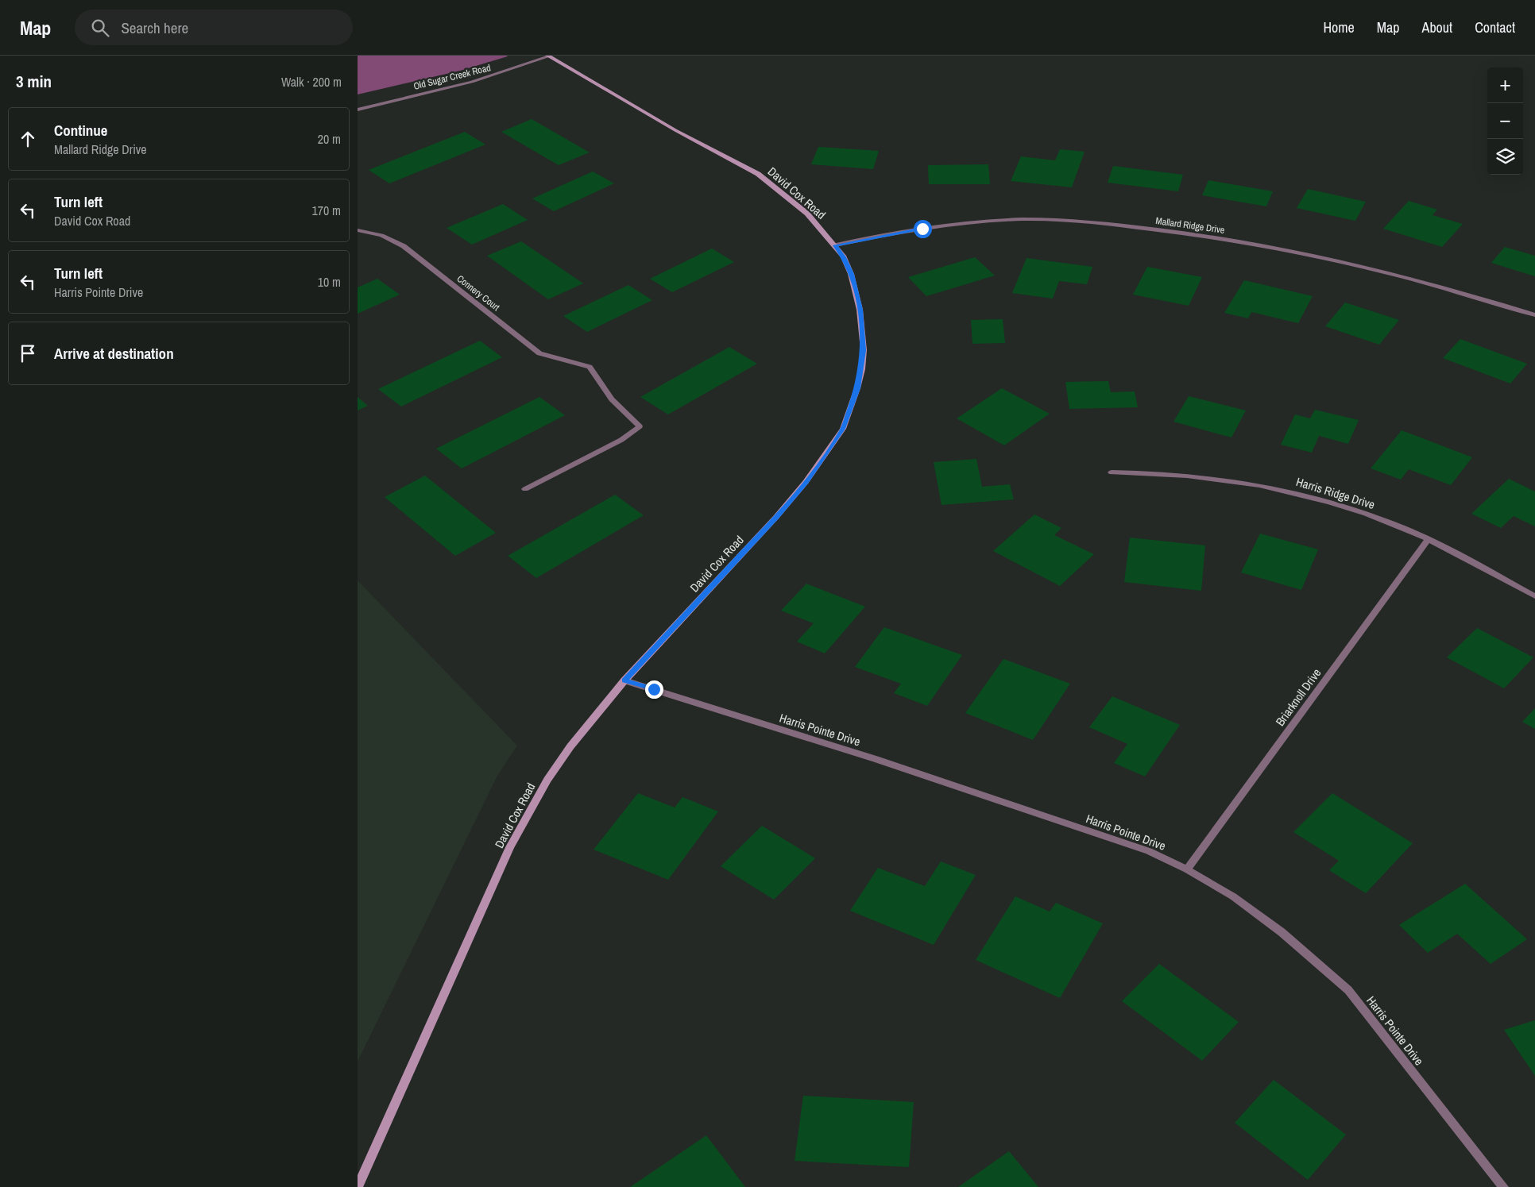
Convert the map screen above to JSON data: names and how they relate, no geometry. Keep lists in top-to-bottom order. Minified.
{"streets":{"main road":["David Cox Road"],"street":["Old Sugar Creek Road","Mallard Ridge Drive","Connery Court","Harris Ridge Drive","Briarknoll Drive","Harris Pointe Drive"]},"crossings":[["Old Sugar Creek Road","David Cox Road"],["David Cox Road","Mallard Ridge Drive"],["David Cox Road","Harris Pointe Drive"],["Harris Ridge Drive","Briarknoll Drive"],["Briarknoll Drive","Harris Pointe Drive"]],"page":{"header":"Map","search":"Search here","nav":["Home","Map","About","Contact"],"heading":["3 min","Walk · 200 m"],"map_buttons":["+","−"],"list":[["Continue","Mallard Ridge Drive","20 m"],["Turn left","David Cox Road","170 m"],["Turn left","Harris Pointe Drive","10 m"],"Arrive at destination"]}}
